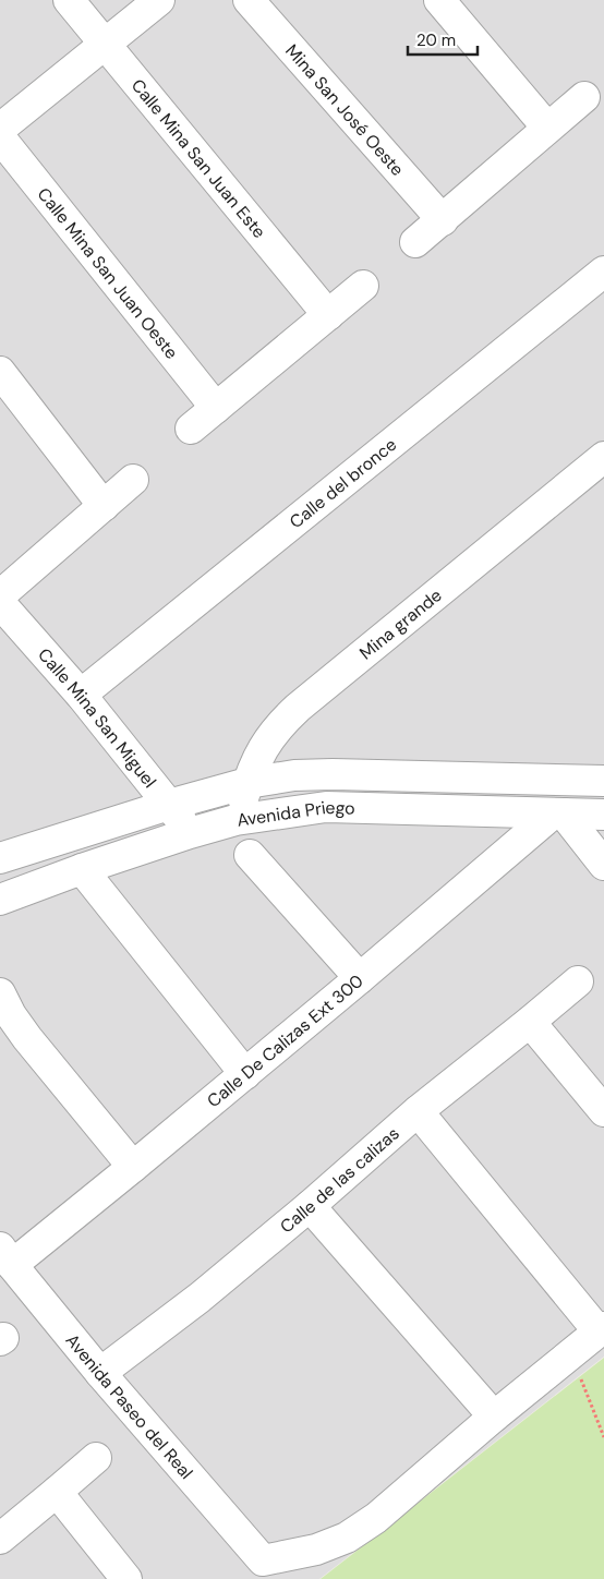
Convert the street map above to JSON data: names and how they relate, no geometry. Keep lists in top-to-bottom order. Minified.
{"streets":{"street":["Mina San José Oeste","Calle Mina San Juan Este","Calle Mina San Juan Oeste","Calle del bronce","Mina grande","Calle Mina San Miguel","Avenida Priego","Calle De Calizas Ext 300","Calle de las calizas","Avenida Paseo del Real"]},"crossings":[["Calle del bronce","Calle Mina San Miguel"],["Mina grande","Avenida Priego"],["Calle Mina San Miguel","Avenida Priego"],["Avenida Priego","Calle De Calizas Ext 300"],["Calle De Calizas Ext 300","Avenida Paseo del Real"],["Calle de las calizas","Avenida Paseo del Real"]],"scale_bar":"20 m"}
